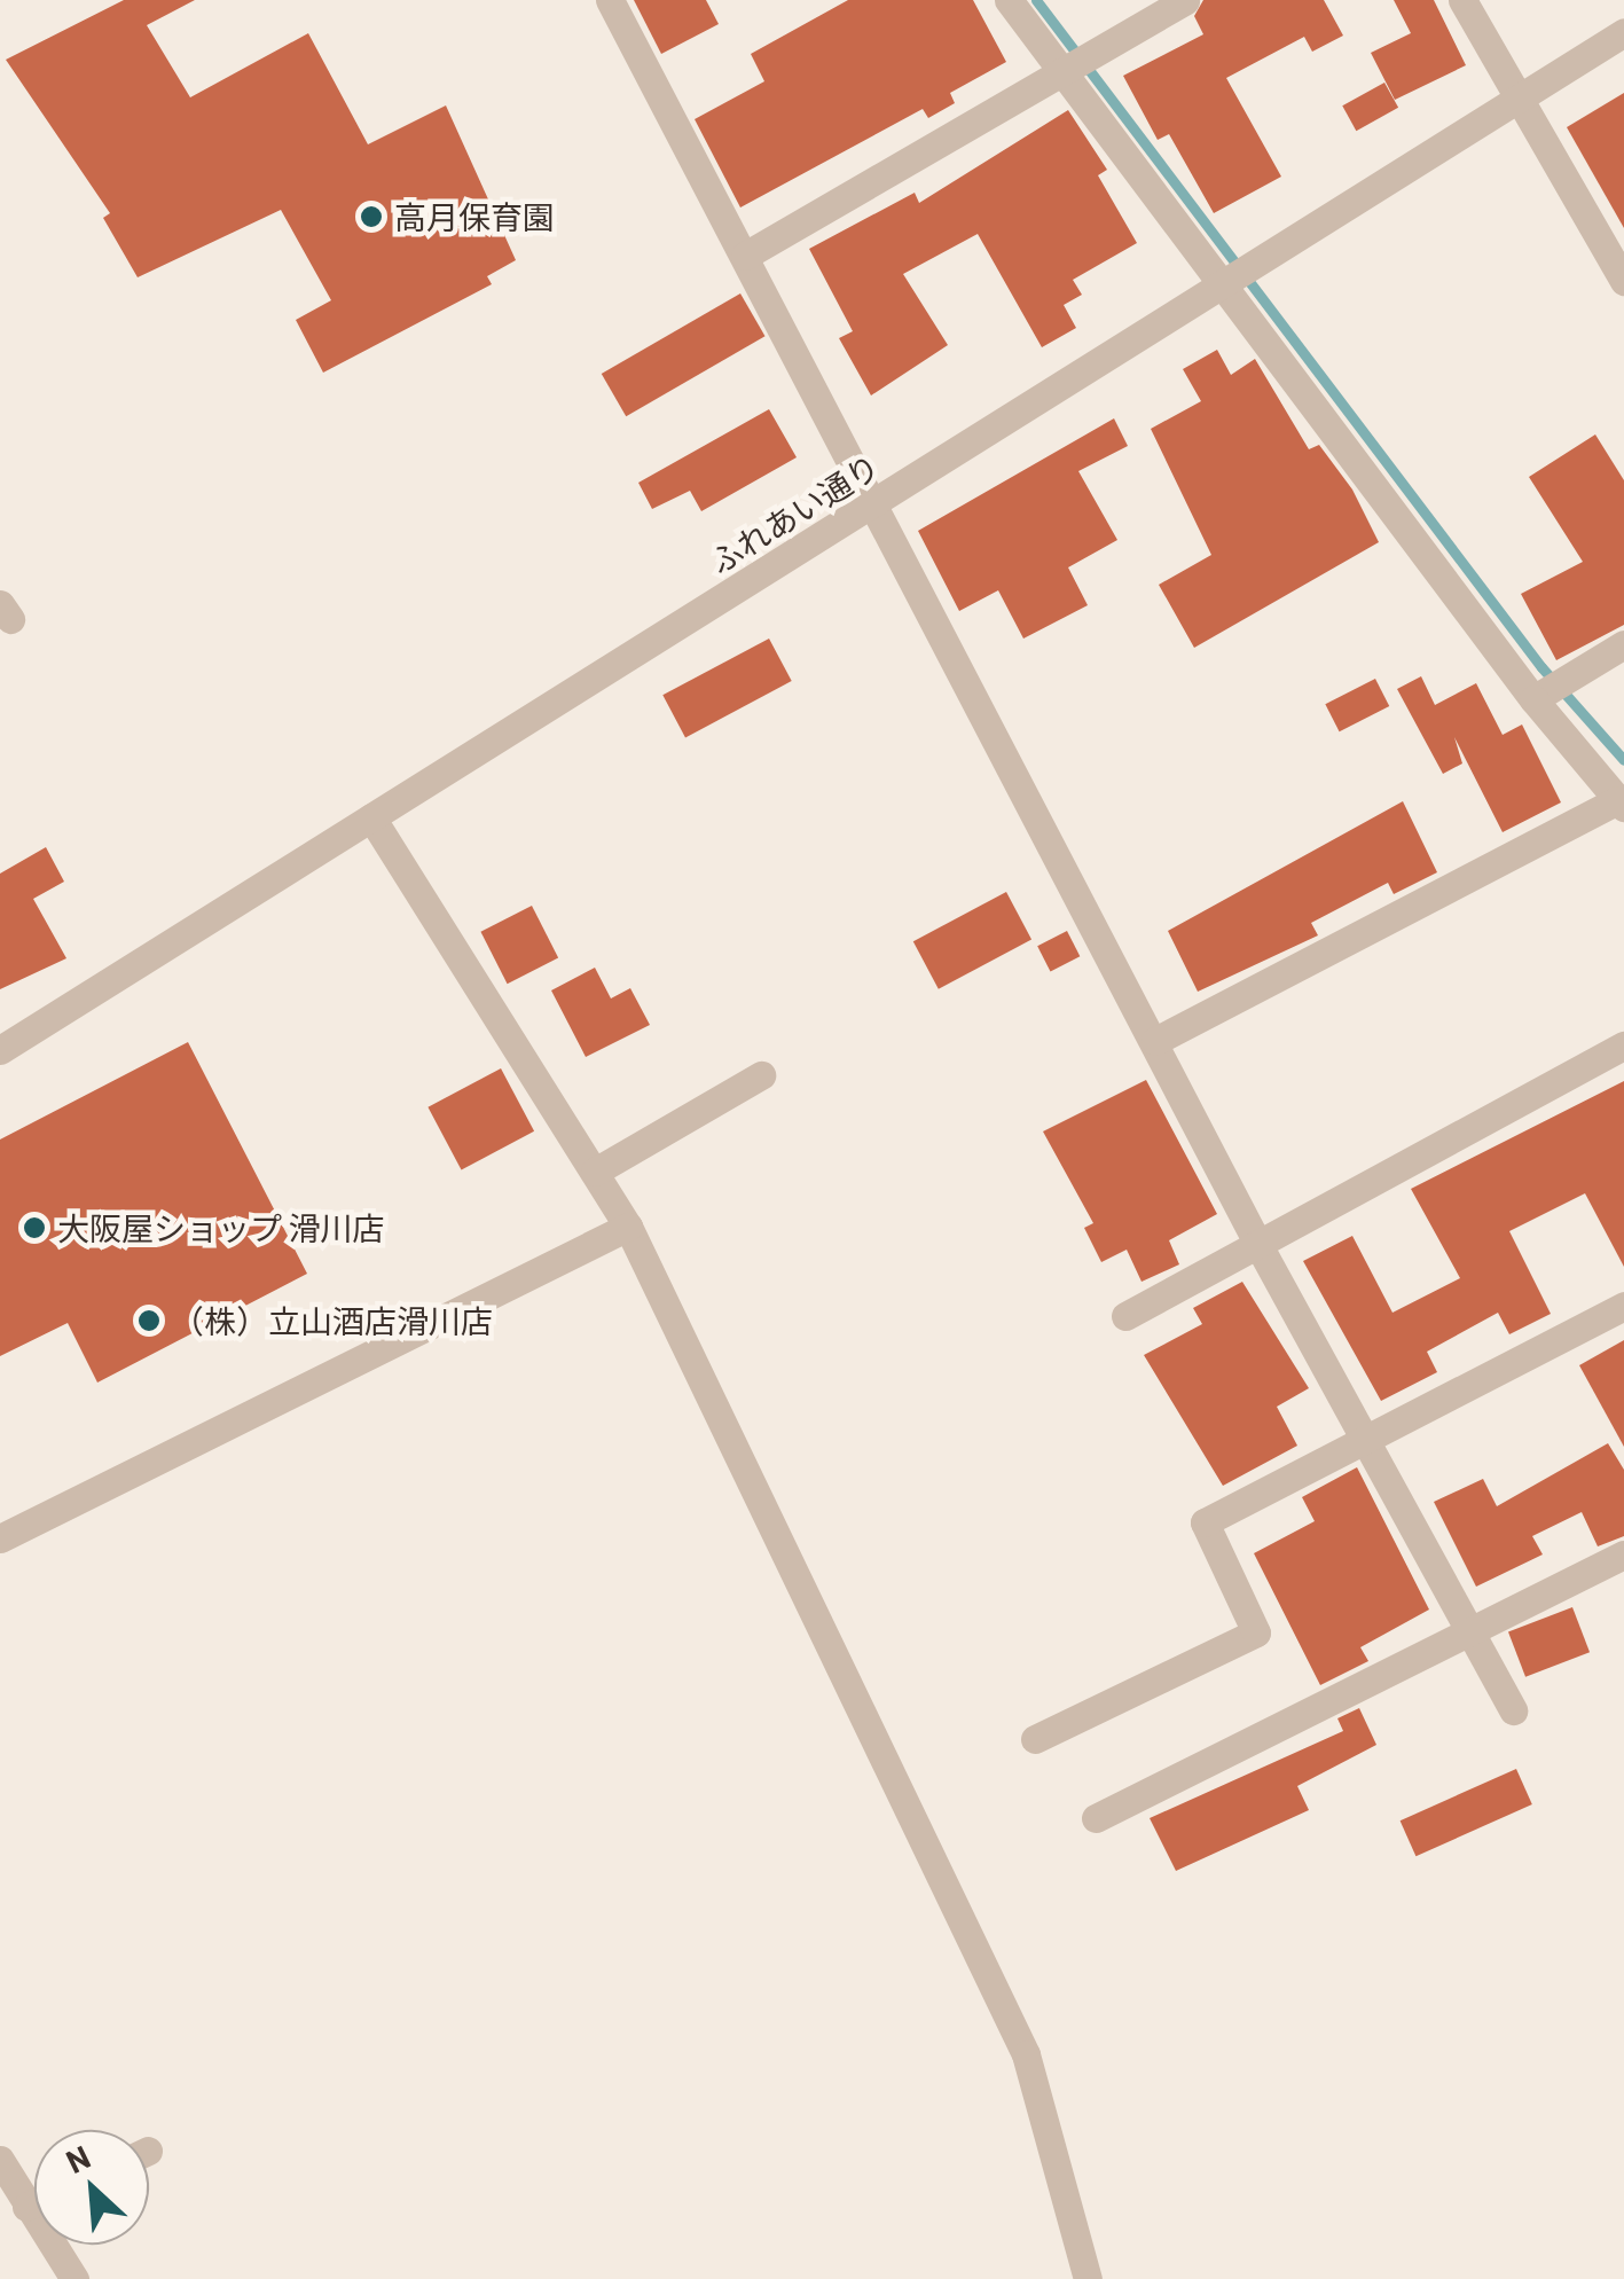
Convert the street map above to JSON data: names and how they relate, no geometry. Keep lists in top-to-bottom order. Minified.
{"streets":{"street":["ふれあい通り"]},"places":["高月保育園","大阪屋ショップ 滑川店","（株）立山酒店滑川店"],"north":"top left"}
